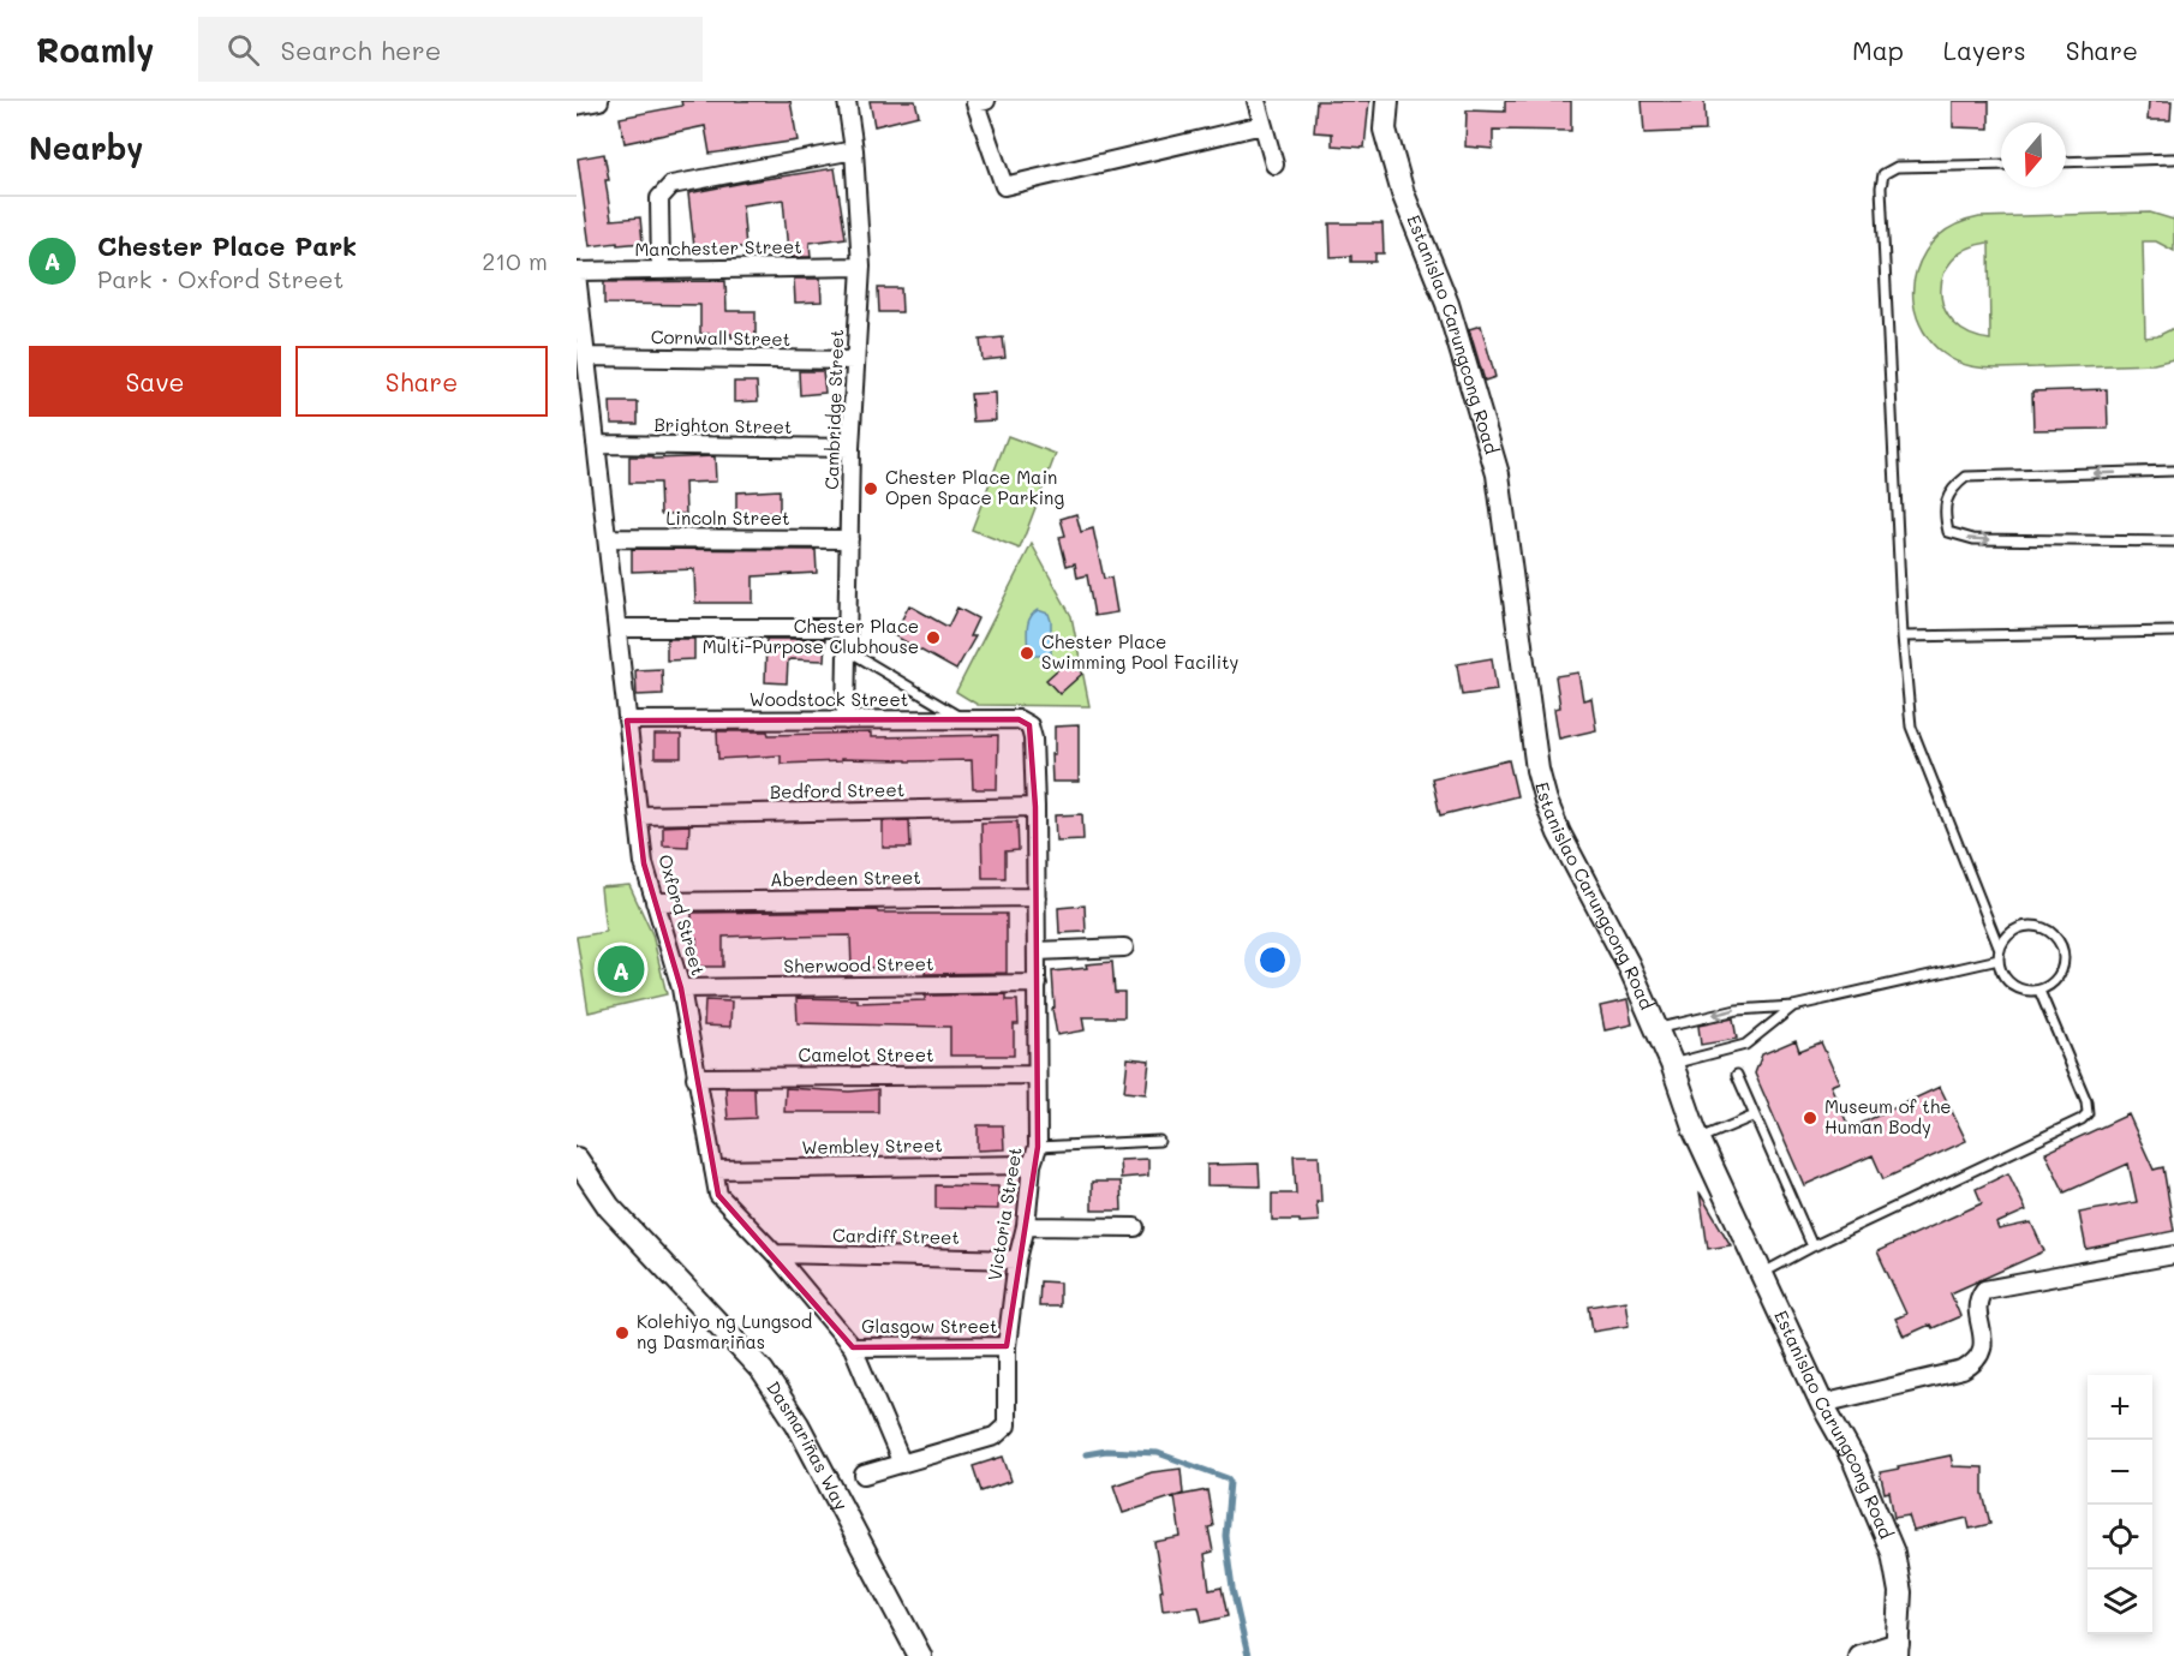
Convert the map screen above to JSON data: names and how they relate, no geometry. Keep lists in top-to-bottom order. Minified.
{"streets":{"street":["Manchester Street","Estanislao Carungcong Road","Cornwall Street","Cambridge Street","Brighton Street","Lincoln Street","Woodstock Street","Bedford Street","Aberdeen Street","Oxford Street","Sherwood Street","Camelot Street","Wembley Street","Victoria Street","Cardiff Street","Glasgow Street","Dasmariñas Way"]},"crossings":[["Manchester Street","Cambridge Street"],["Manchester Street","Oxford Street"],["Cornwall Street","Cambridge Street"],["Cornwall Street","Oxford Street"],["Cambridge Street","Brighton Street"],["Cambridge Street","Lincoln Street"],["Cambridge Street","Woodstock Street"],["Brighton Street","Oxford Street"],["Lincoln Street","Oxford Street"],["Woodstock Street","Oxford Street"],["Woodstock Street","Victoria Street"],["Bedford Street","Oxford Street"],["Bedford Street","Victoria Street"],["Aberdeen Street","Oxford Street"],["Aberdeen Street","Victoria Street"],["Oxford Street","Sherwood Street"],["Oxford Street","Camelot Street"],["Oxford Street","Wembley Street"],["Oxford Street","Victoria Street"],["Oxford Street","Cardiff Street"],["Oxford Street","Glasgow Street"],["Sherwood Street","Victoria Street"],["Camelot Street","Victoria Street"],["Wembley Street","Victoria Street"],["Victoria Street","Cardiff Street"],["Victoria Street","Glasgow Street"]],"places":["Chester Place Main Open Space Parking","Chester Place Multi-Purpose Clubhouse","Chester Place Swimming Pool Facility","Museum of the Human Body","Kolehiyo ng Lungsod ng Dasmariñas"],"north":"bottom","page":{"header":"Roamly","search":"Search here","nav":["Map","Layers","Share"],"heading":"Nearby","list":[{"mark":"A","name":"Chester Place Park","note":"Park · Oxford Street","value":"210 m"}],"buttons":["Save","Share"],"pins":"A","map_buttons":["+","−"]}}
